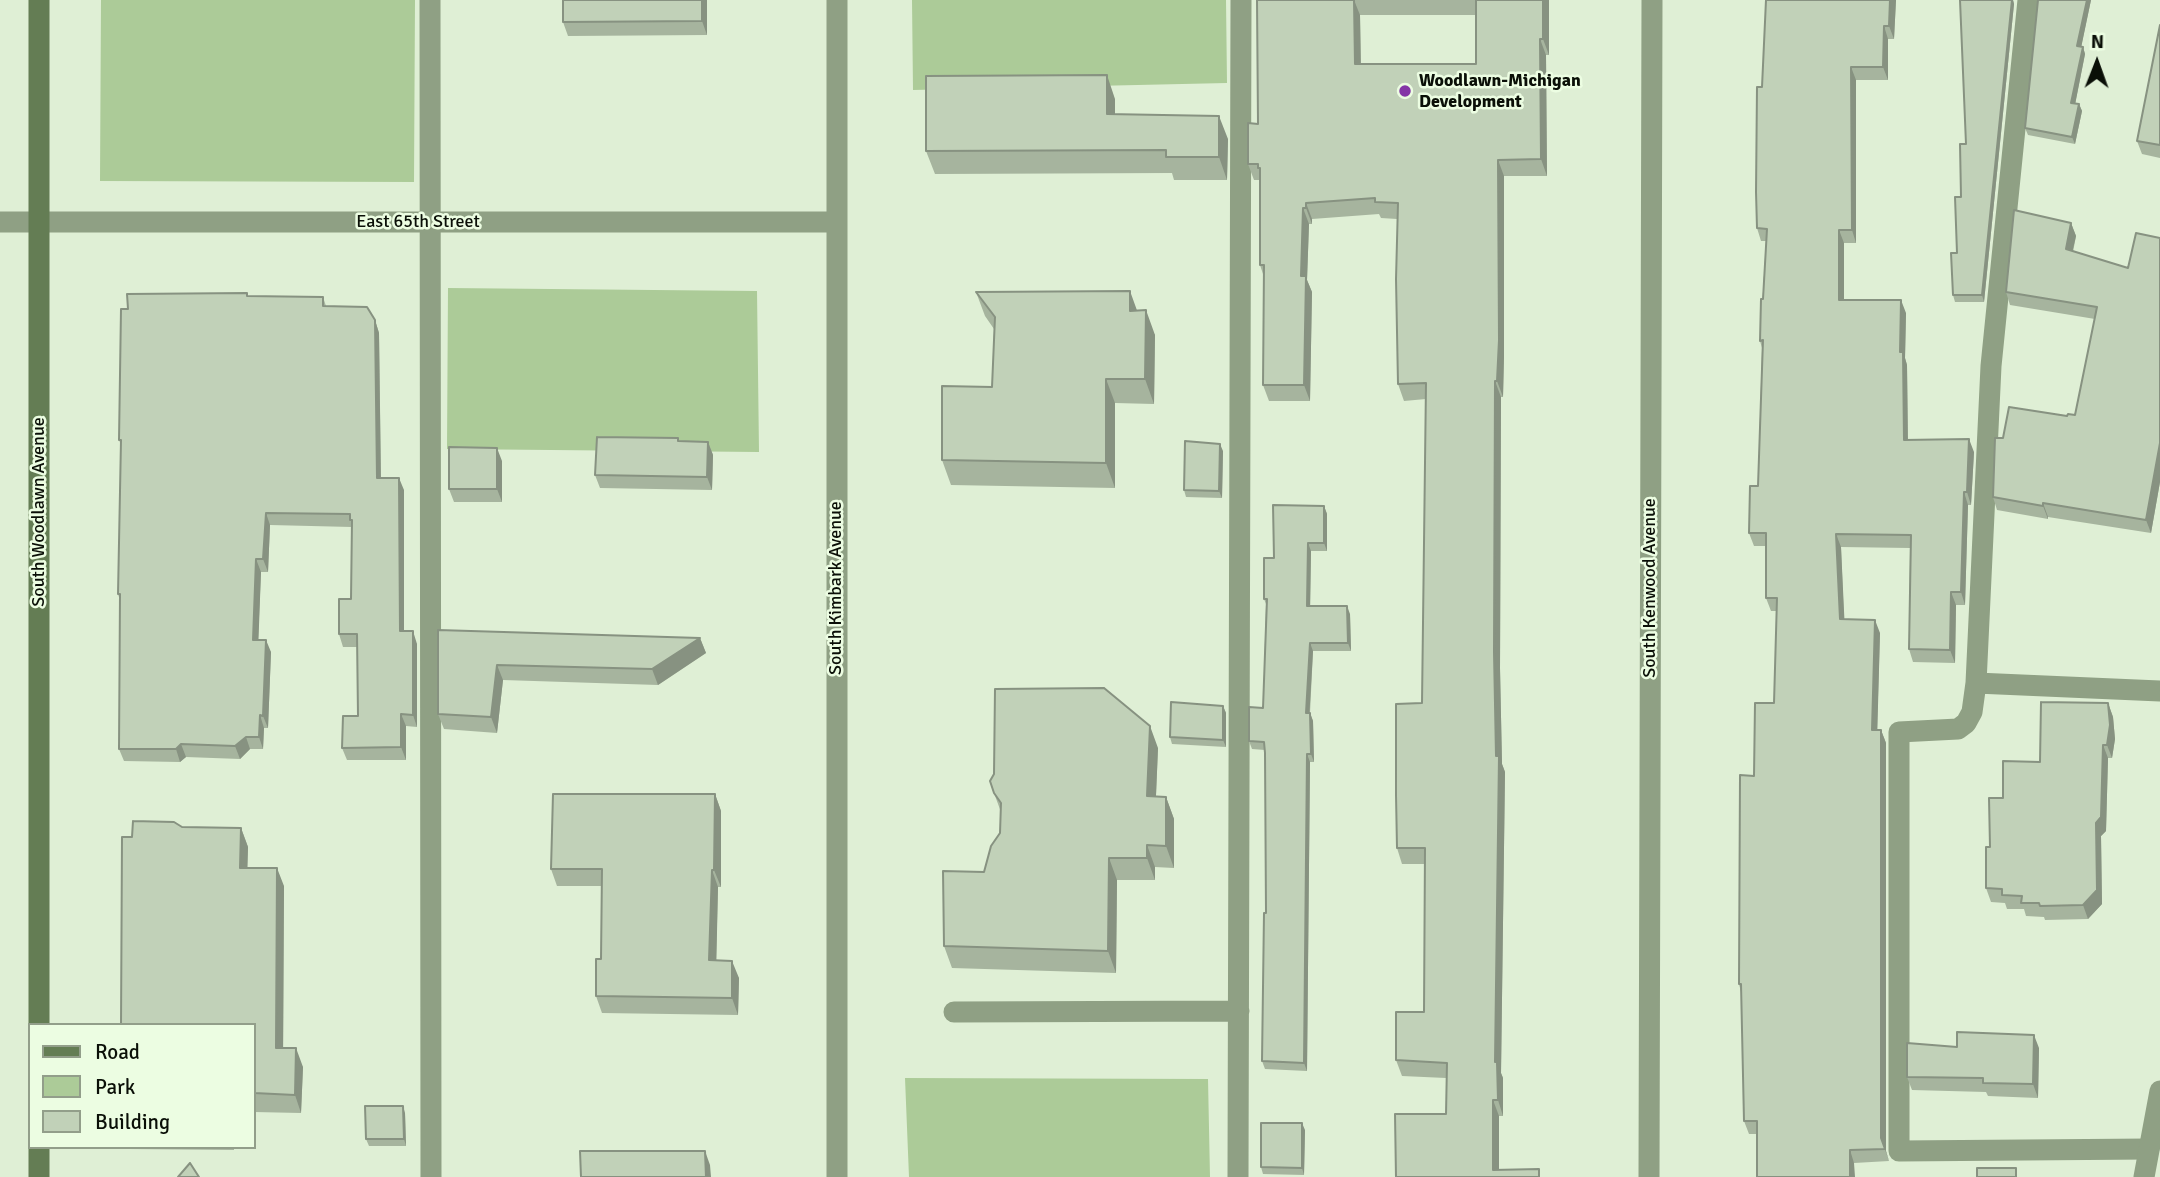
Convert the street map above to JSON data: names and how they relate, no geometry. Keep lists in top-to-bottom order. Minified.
{"streets":{"street":["East 65th Street","South Woodlawn Avenue","South Kimbark Avenue","South Kenwood Avenue"]},"crossings":[["East 65th Street","South Woodlawn Avenue"],["East 65th Street","South Kimbark Avenue"]],"places":["Woodlawn-Michigan Development"],"legend":["Road","Park","Building"],"north":"top"}
